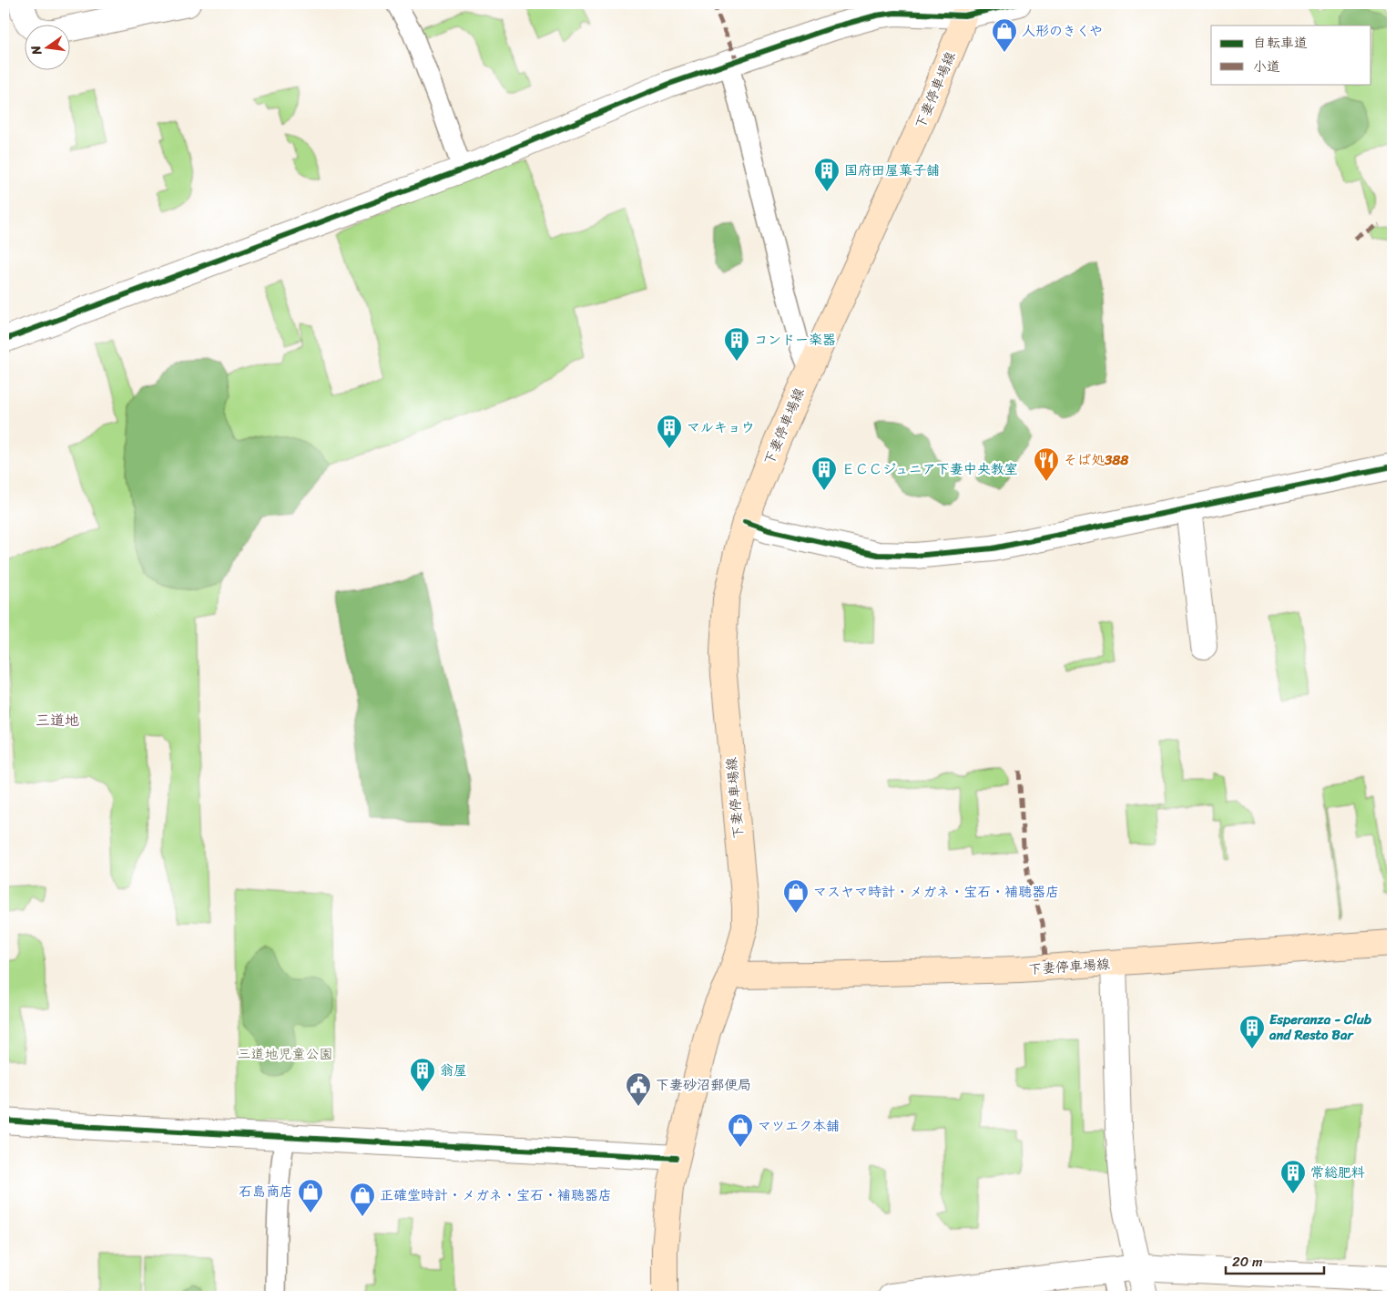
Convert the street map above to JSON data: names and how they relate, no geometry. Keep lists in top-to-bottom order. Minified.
{"streets":{"main road":["下妻停車場線"]},"districts":["三道地"],"parks":["三道地児童公園"],"places":{"shop":["人形のきくや","マスヤマ時計・メガネ・宝石・補聴器店","マツエク本舗","石島商店","正確堂時計・メガネ・宝石・補聴器店"],"building":["国府田屋菓子舗","コンドー楽器","マルキョウ","ＥＣＣジュニア下妻中央教室","Esperanza - Club and Resto Bar","翁屋","常総肥料"],"restaurant":["そば処388"],"public building":["下妻砂沼郵便局"]},"legend":["自転車道","小道"],"scale_bar":"20 m","north":"left"}
